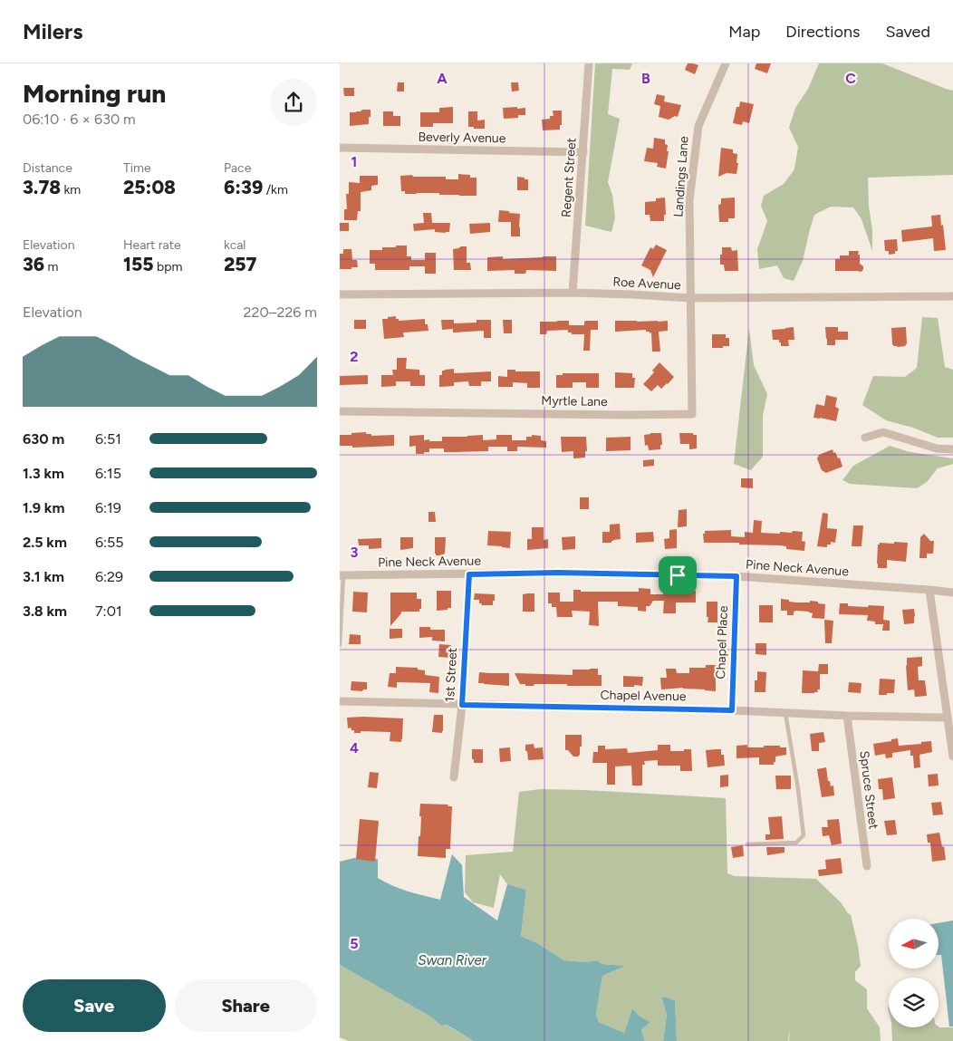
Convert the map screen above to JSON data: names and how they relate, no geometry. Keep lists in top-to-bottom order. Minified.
{"streets":{"street":["Beverly Avenue","Landings Lane","Regent Street","Roe Avenue","Myrtle Lane","Pine Neck Avenue","Chapel Place","1st Street","Chapel Avenue","Spruce Street"]},"crossings":[["Beverly Avenue","Regent Street"],["Landings Lane","Roe Avenue"],["Landings Lane","Myrtle Lane"],["Regent Street","Roe Avenue"],["Roe Avenue","Myrtle Lane"],["Pine Neck Avenue","Chapel Place"],["Pine Neck Avenue","1st Street"],["Chapel Place","Chapel Avenue"],["1st Street","Chapel Avenue"],["Chapel Avenue","Spruce Street"]],"water":["Swan River"],"north":"left","page":{"header":"Milers","nav":["Map","Directions","Saved"],"heading":["Morning run","06:10 · 6 × 630 m"],"stats":[["Distance","3.78 km"],["Time","25:08"],["Pace","6:39 /km"],["Elevation","36 m"],["Heart rate","155 bpm"],["kcal","257"]],"chart":["Elevation","220–226 m"],"list":[{"name":"630 m","note":"6:51"},{"name":"1.3 km","note":"6:15"},{"name":"1.9 km","note":"6:19"},{"name":"2.5 km","note":"6:55"},{"name":"3.1 km","note":"6:29"},{"name":"3.8 km","note":"7:01"}],"buttons":["Save","Share"]},"grid":{"columns":["A","B","C"],"rows":["1","2","3","4","5"]}}
